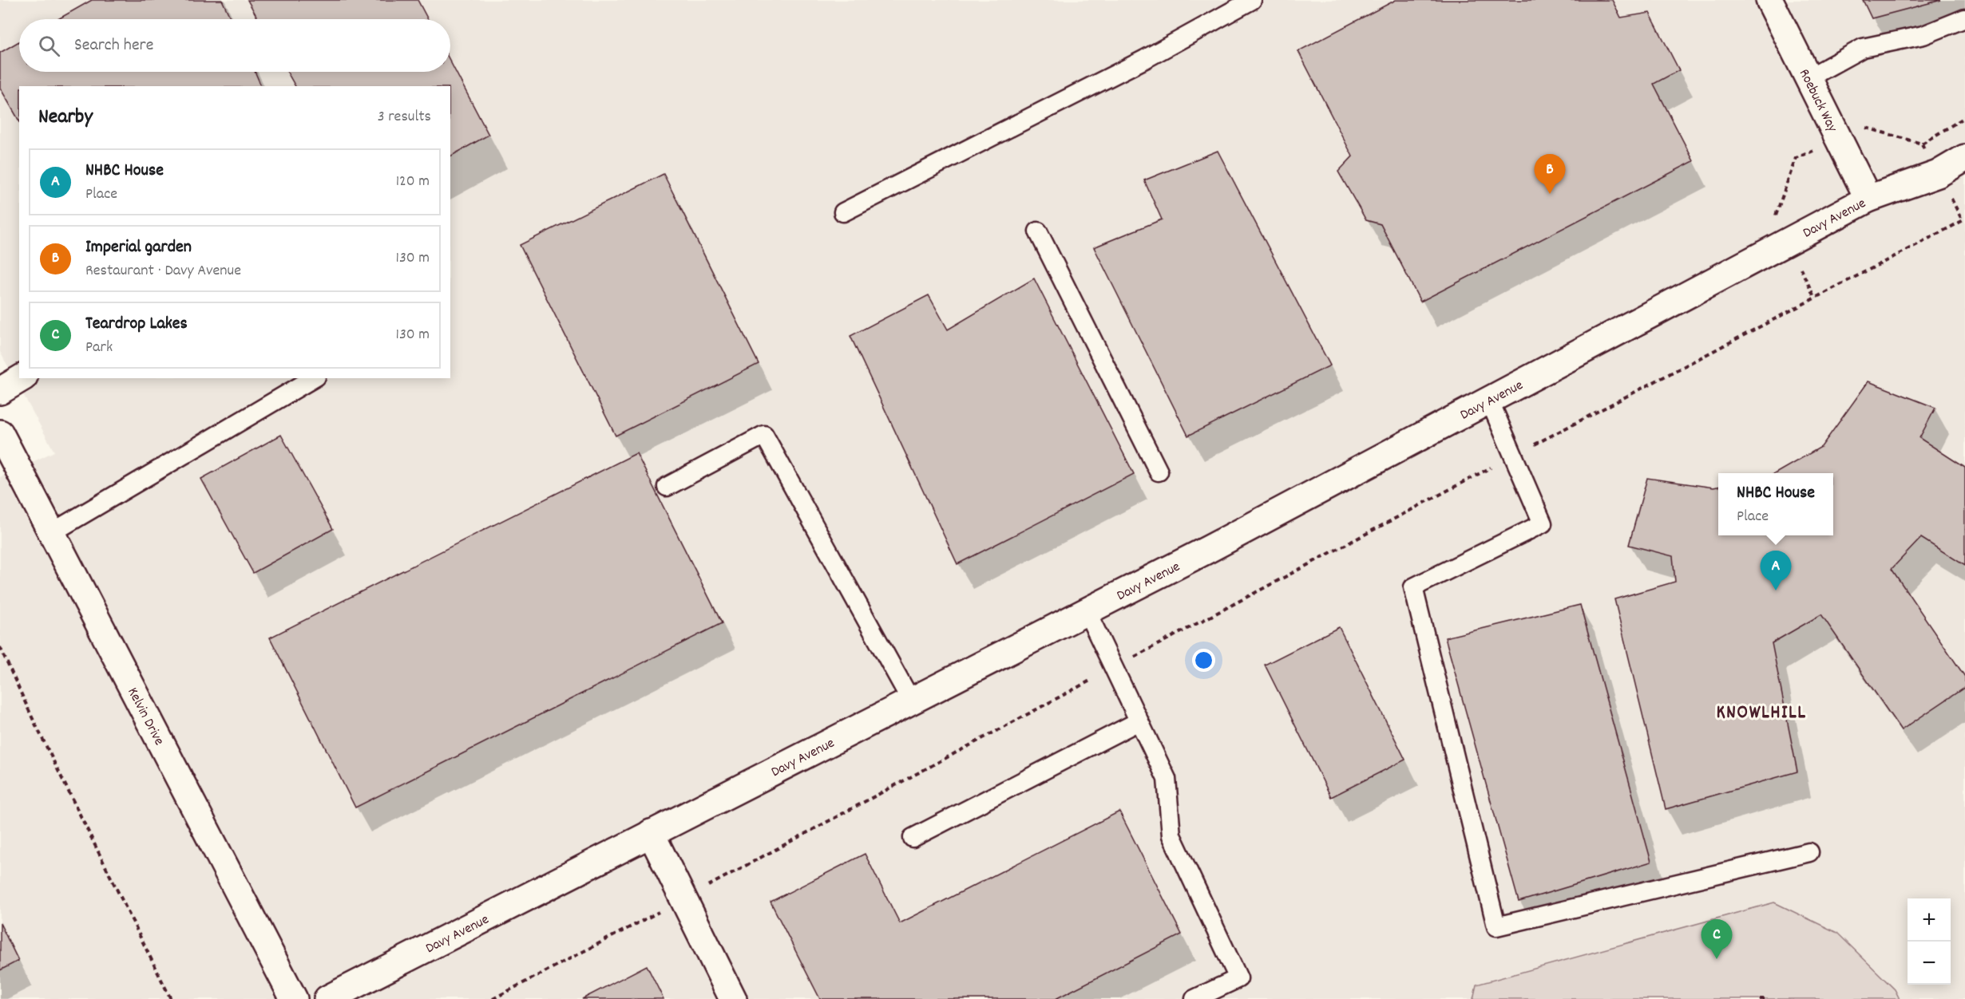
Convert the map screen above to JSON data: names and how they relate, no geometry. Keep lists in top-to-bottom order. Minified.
{"streets":{"street":["Roebuck Way","Davy Avenue","Kelvin Drive"]},"crossings":[["Roebuck Way","Davy Avenue"]],"districts":["KNOWLHILL"],"page":{"search":"Search here","heading":["Nearby","3 results"],"list":[{"mark":"A","name":"NHBC House","note":"Place","value":"120 m"},{"mark":"B","name":"Imperial garden","note":"Restaurant · Davy Avenue","value":"130 m"},{"mark":"C","name":"Teardrop Lakes","note":"Park","value":"130 m"}],"pins":["B","A","C"],"popup":["NHBC House","Place"],"map_buttons":["+","−"]}}
